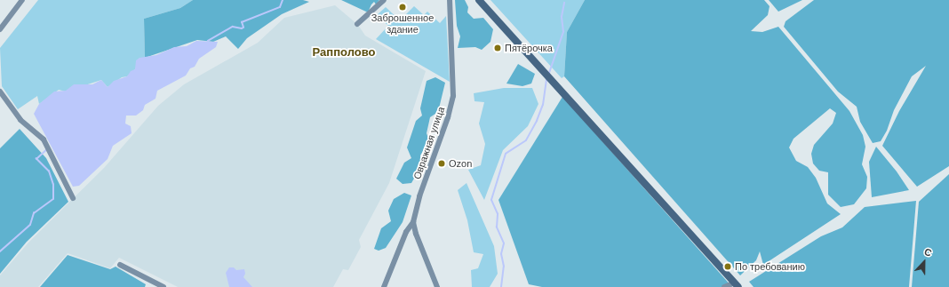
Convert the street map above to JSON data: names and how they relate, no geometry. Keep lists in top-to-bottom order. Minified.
{"streets":{"street":["Овражная улица"]},"districts":["Рапполово"],"places":["Заброшенное здание","Пятёрочка","Ozon","По требованию"],"north":"top"}
